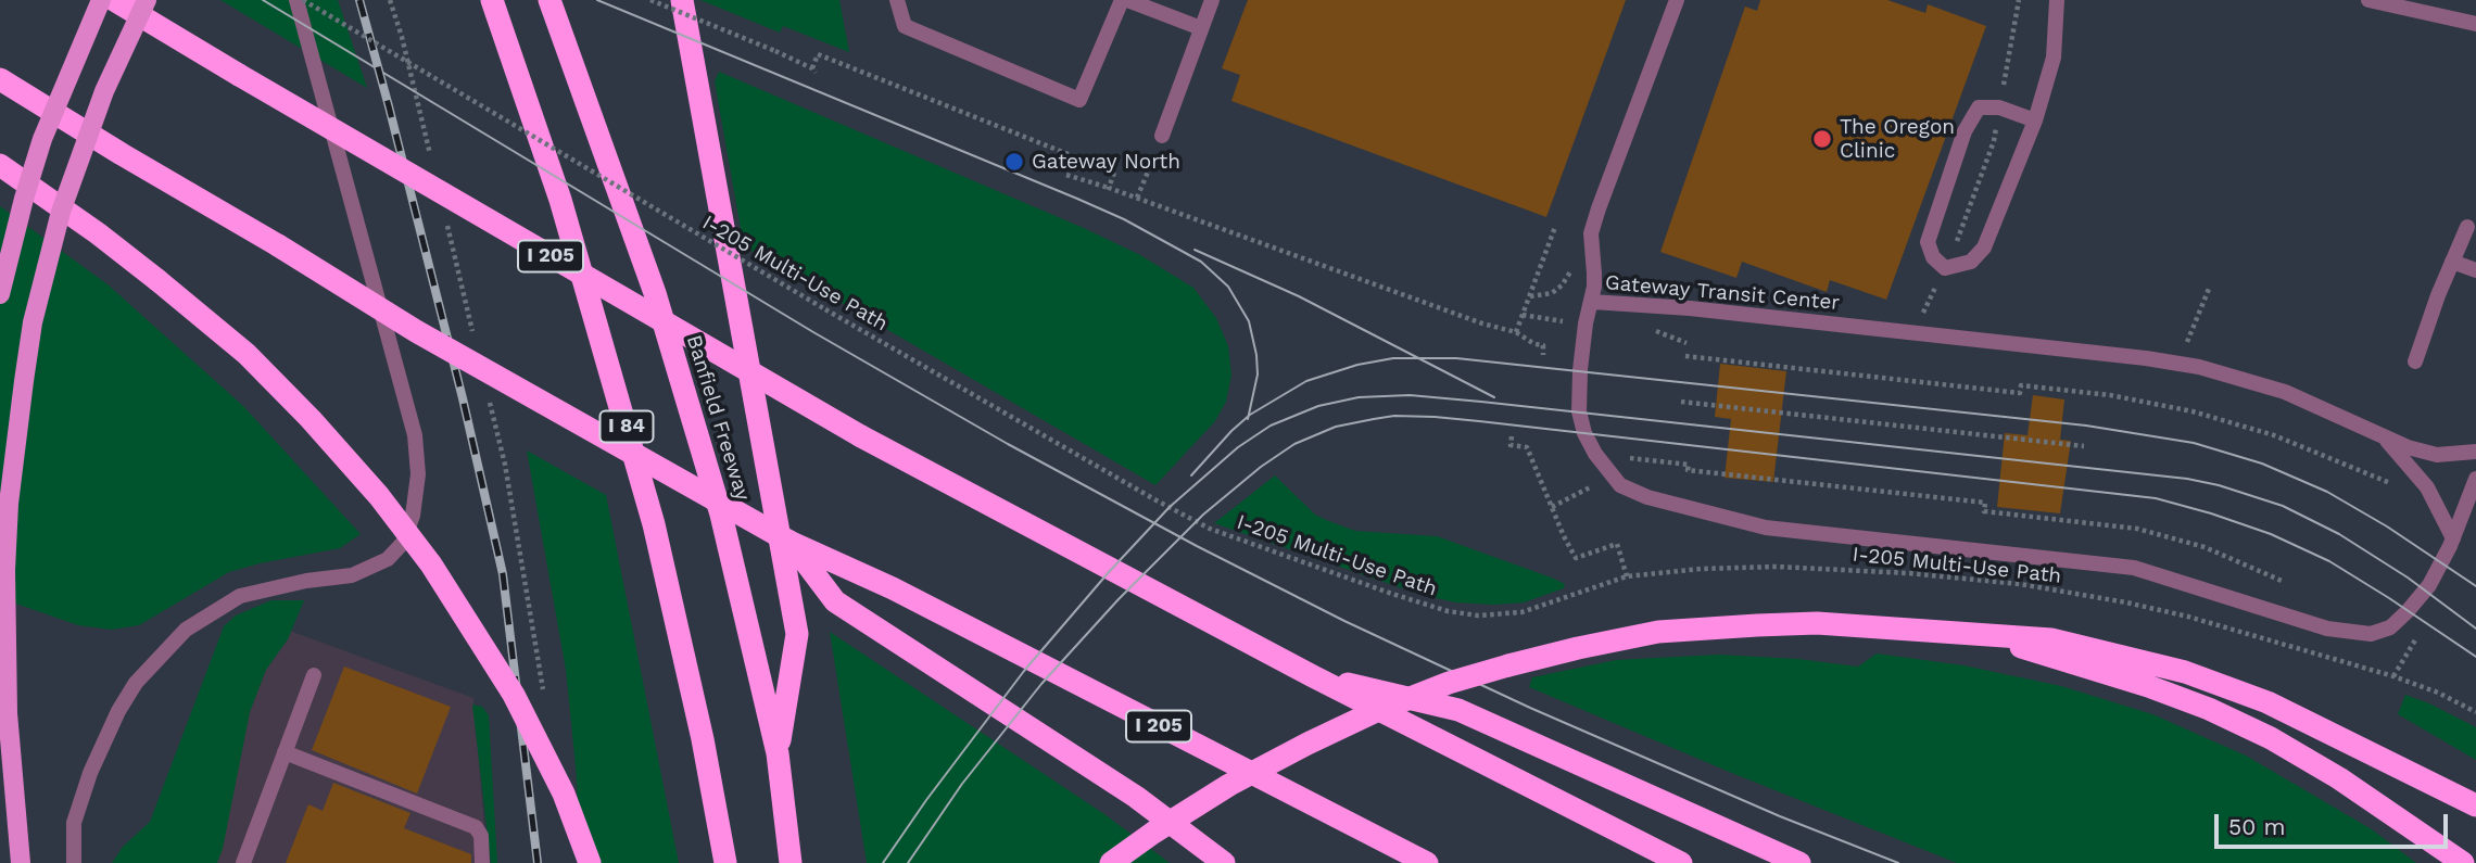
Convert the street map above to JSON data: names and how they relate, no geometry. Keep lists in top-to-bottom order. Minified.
{"streets":{"highway":["I 205","Banfield Freeway","I 84"],"street":["Gateway Transit Center"],"path":["I-205 Multi-Use Path"]},"places":["The Oregon Clinic","Gateway North"],"scale_bar":"50 m"}
